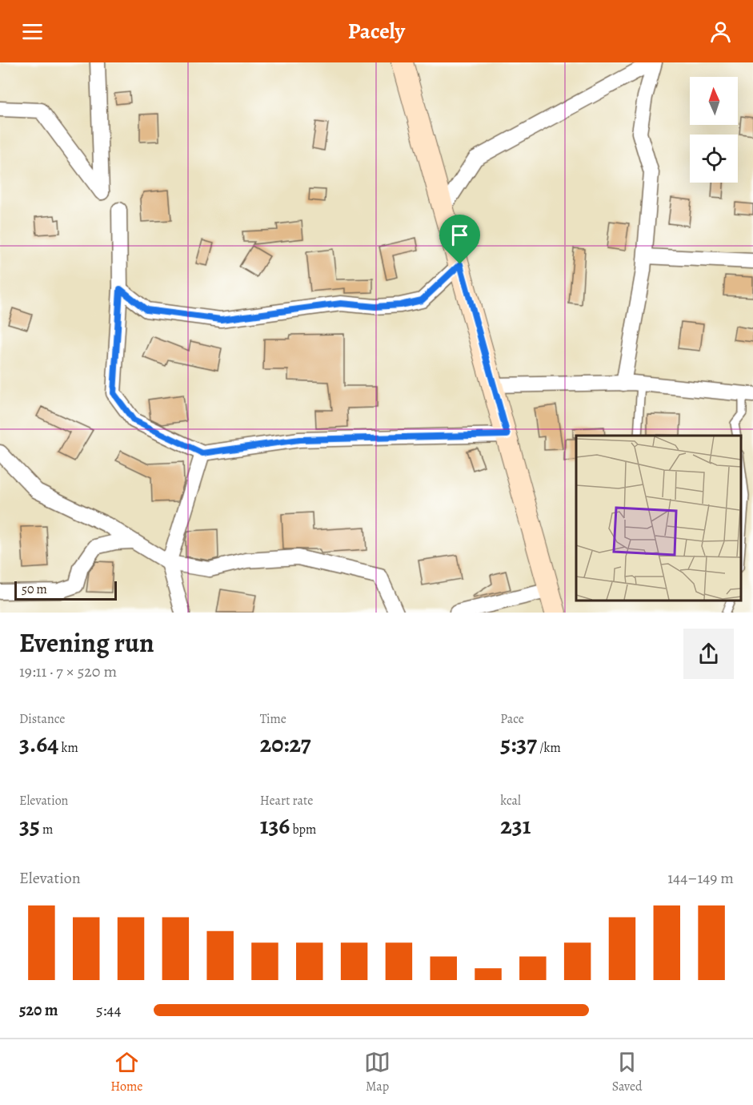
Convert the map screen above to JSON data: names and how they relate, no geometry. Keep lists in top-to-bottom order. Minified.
{"scale_bar":"50 m","north":"top","page":{"header":"Pacely","scale":"50 m","heading":["Evening run","19:11 · 7 × 520 m"],"stats":[["Distance","3.64 km"],["Time","20:27"],["Pace","5:37 /km"],["Elevation","35 m"],["Heart rate","136 bpm"],["kcal","231"]],"chart":["Elevation","144–149 m"],"list":[{"name":"520 m","note":"5:44"}],"tabs":["Home","Map","Saved"]}}
